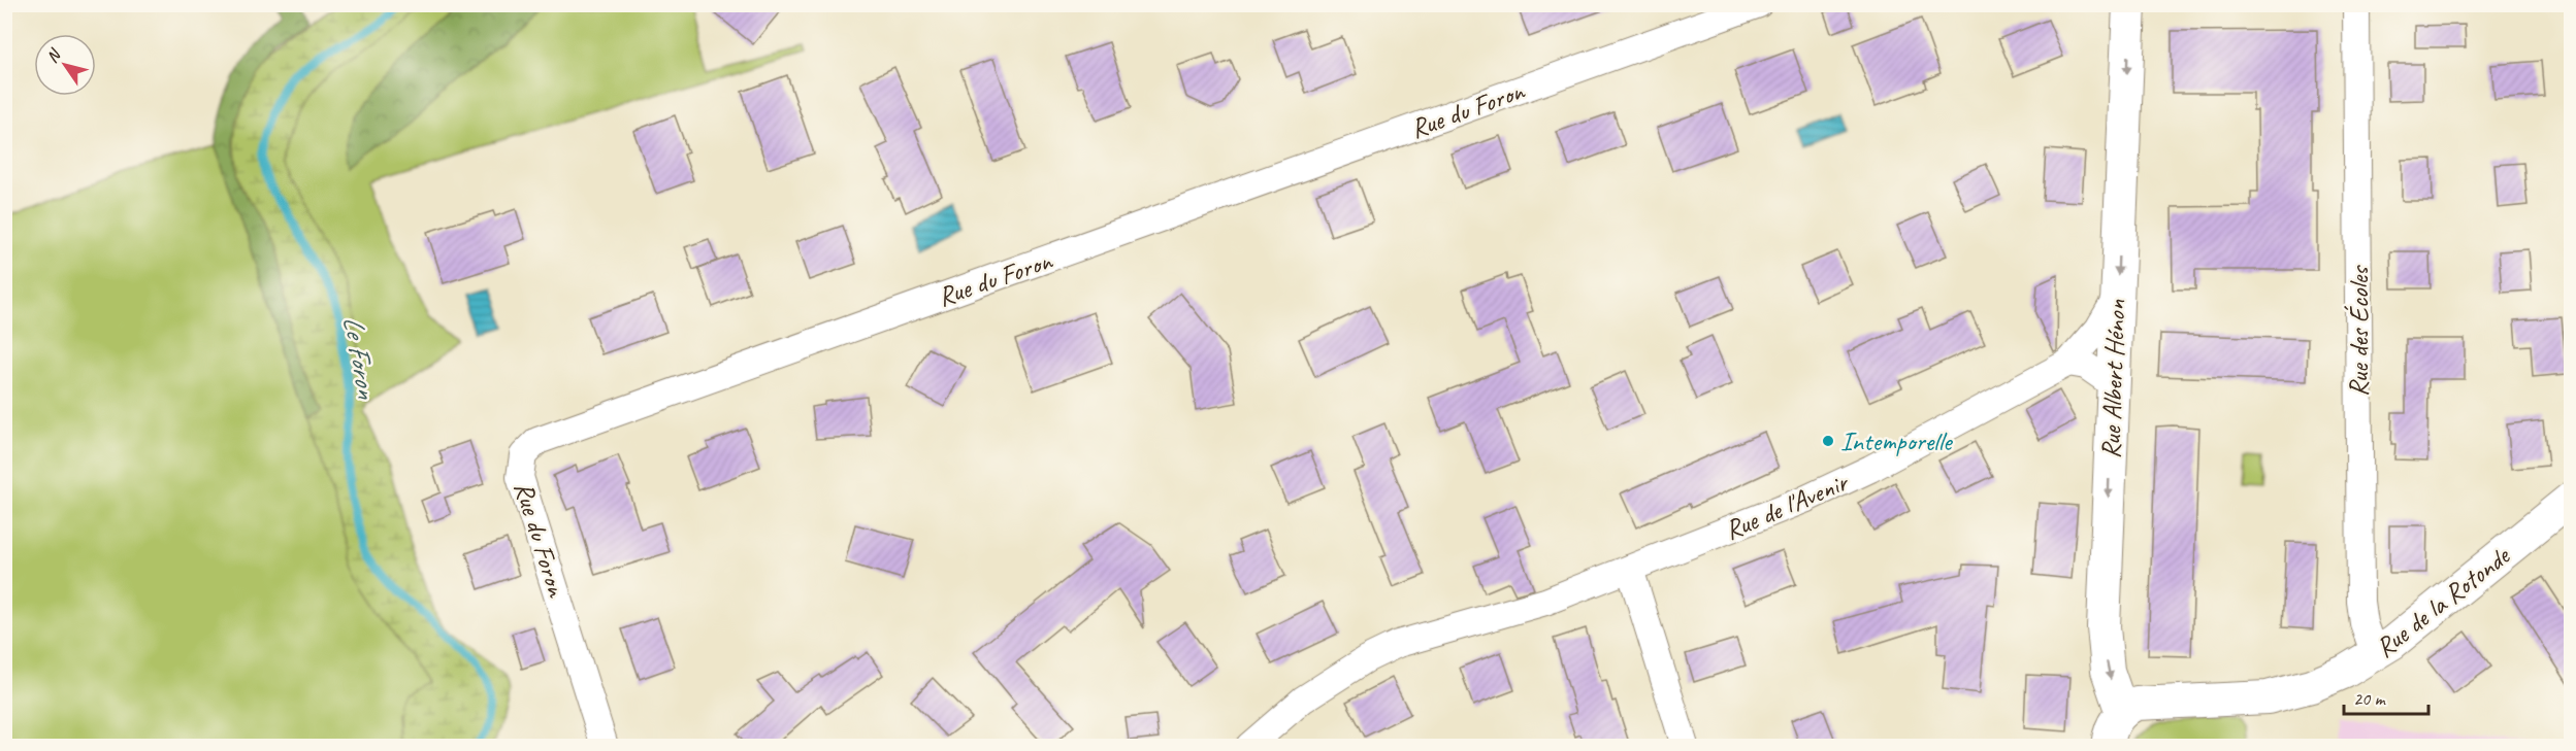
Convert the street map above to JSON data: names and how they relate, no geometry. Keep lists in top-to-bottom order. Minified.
{"streets":{"street":["Rue du Foron","Rue des Écoles","Rue Albert Hénon","Rue de l'Avenir","Rue de la Rotonde"]},"crossings":[["Rue des Écoles","Rue de la Rotonde"],["Rue Albert Hénon","Rue de l'Avenir"],["Rue Albert Hénon","Rue de la Rotonde"]],"one_way":["Rue Albert Hénon"],"water":["Le Foron"],"places":["Intemporelle"],"scale_bar":"20 m","north":"top left"}
